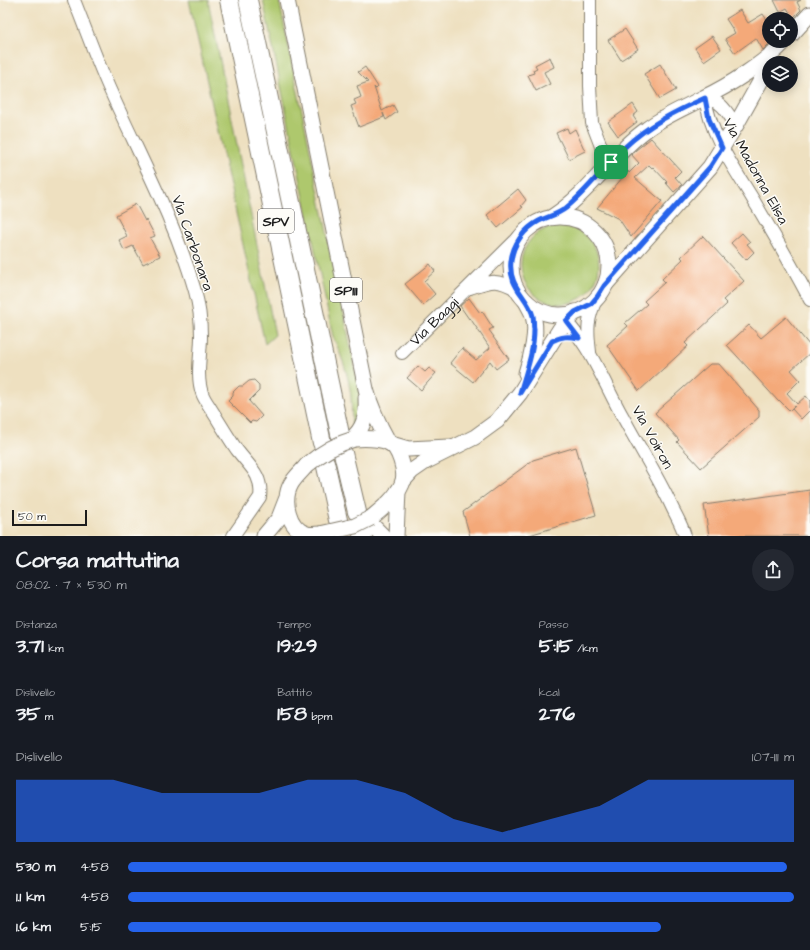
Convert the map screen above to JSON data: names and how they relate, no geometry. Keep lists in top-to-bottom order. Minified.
{"streets":{"highway":["SPV"],"main road":["SP111","Via Baggi"],"street":["Via Madonna Elisa","Via Carbonara","Via Voiron"]},"crossings":[["Via Madonna Elisa","Via Baggi"],["SPV","SP111"],["SPV","Via Baggi"],["SP111","Via Baggi"],["Via Baggi","Via Voiron"]],"scale_bar":"50 m","page":{"scale":"50 m","heading":["Corsa mattutina","08:02 · 7 × 530 m"],"stats":[["Distanza","3.71 km"],["Tempo","19:29"],["Passo","5:15 /km"],["Dislivello","35 m"],["Battito","158 bpm"],["kcal","276"]],"chart":["Dislivello","107–111 m"],"list":[{"name":"530 m","note":"4:58"},{"name":"1.1 km","note":"4:58"},{"name":"1.6 km","note":"5:15"}]}}
